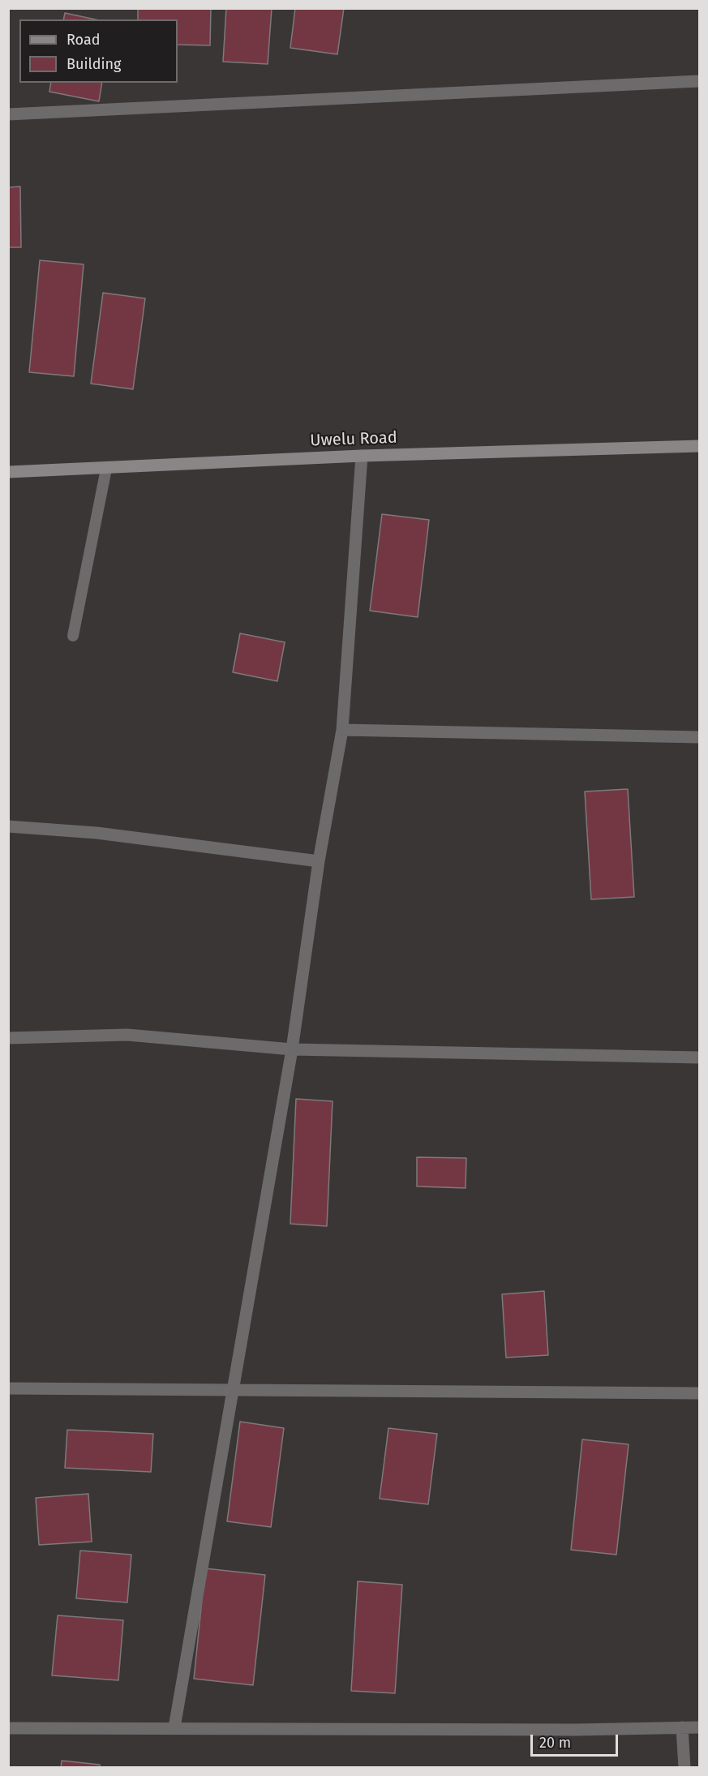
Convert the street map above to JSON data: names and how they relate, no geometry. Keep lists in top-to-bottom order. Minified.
{"streets":{"street":["Uwelu Road"]},"legend":["Road","Building"],"scale_bar":"20 m"}
